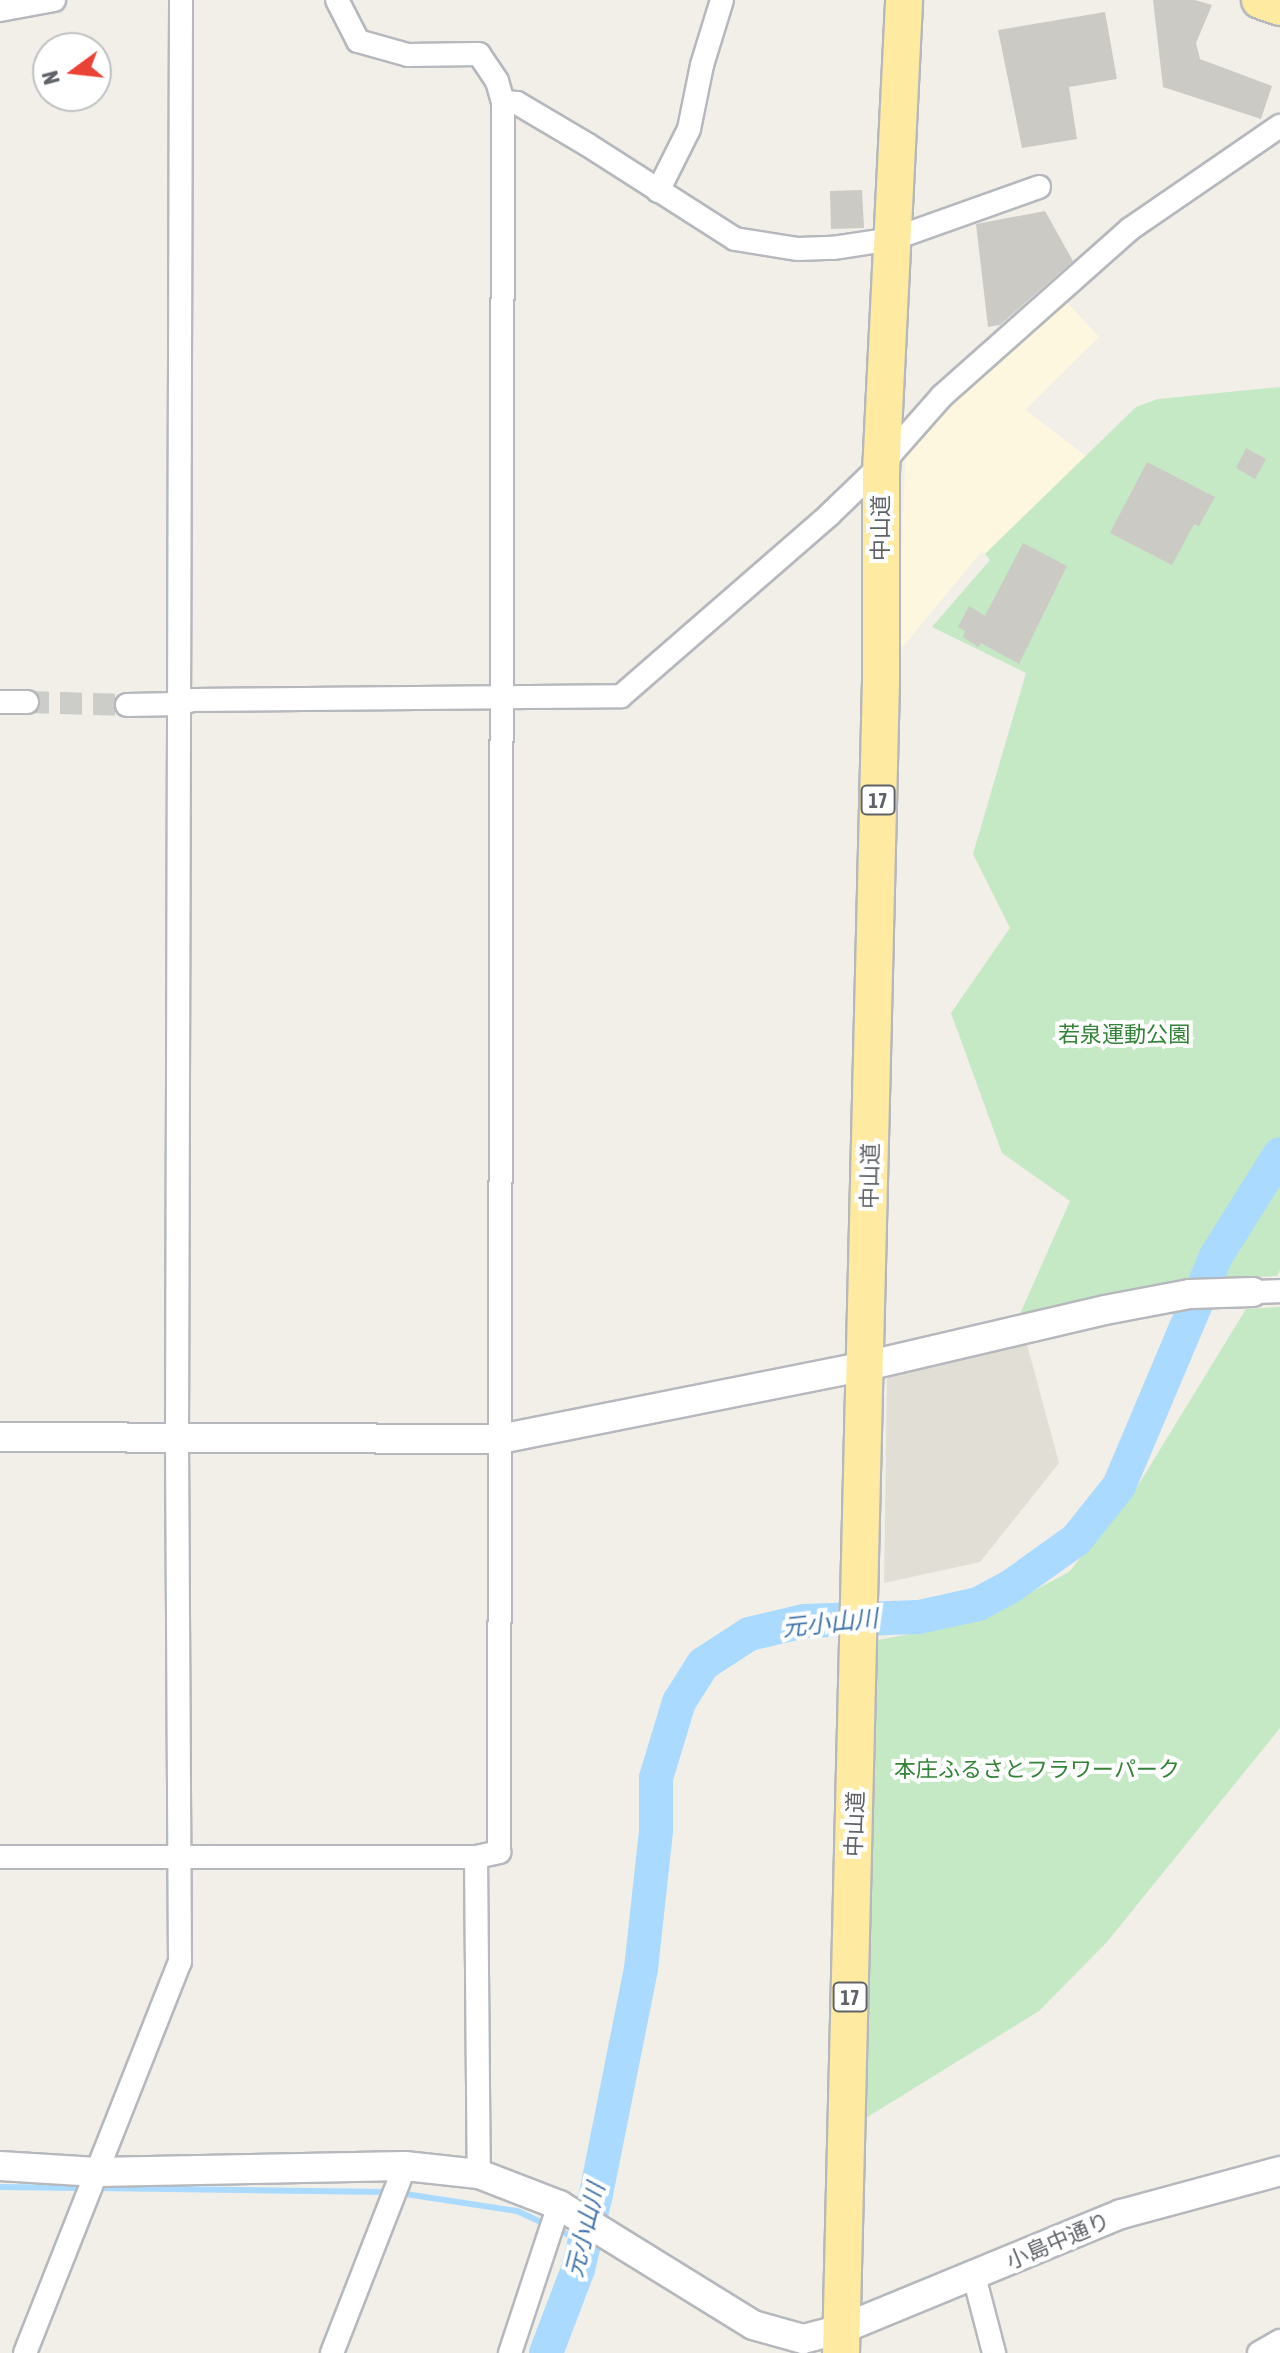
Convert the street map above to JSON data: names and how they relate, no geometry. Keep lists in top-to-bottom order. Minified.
{"streets":{"highway":["中山道","17"],"street":["小島中通り"]},"crossings":[["中山道","小島中通り"]],"water":["元小山川"],"parks":["若泉運動公園","本庄ふるさとフラワーパーク"],"north":"left"}
